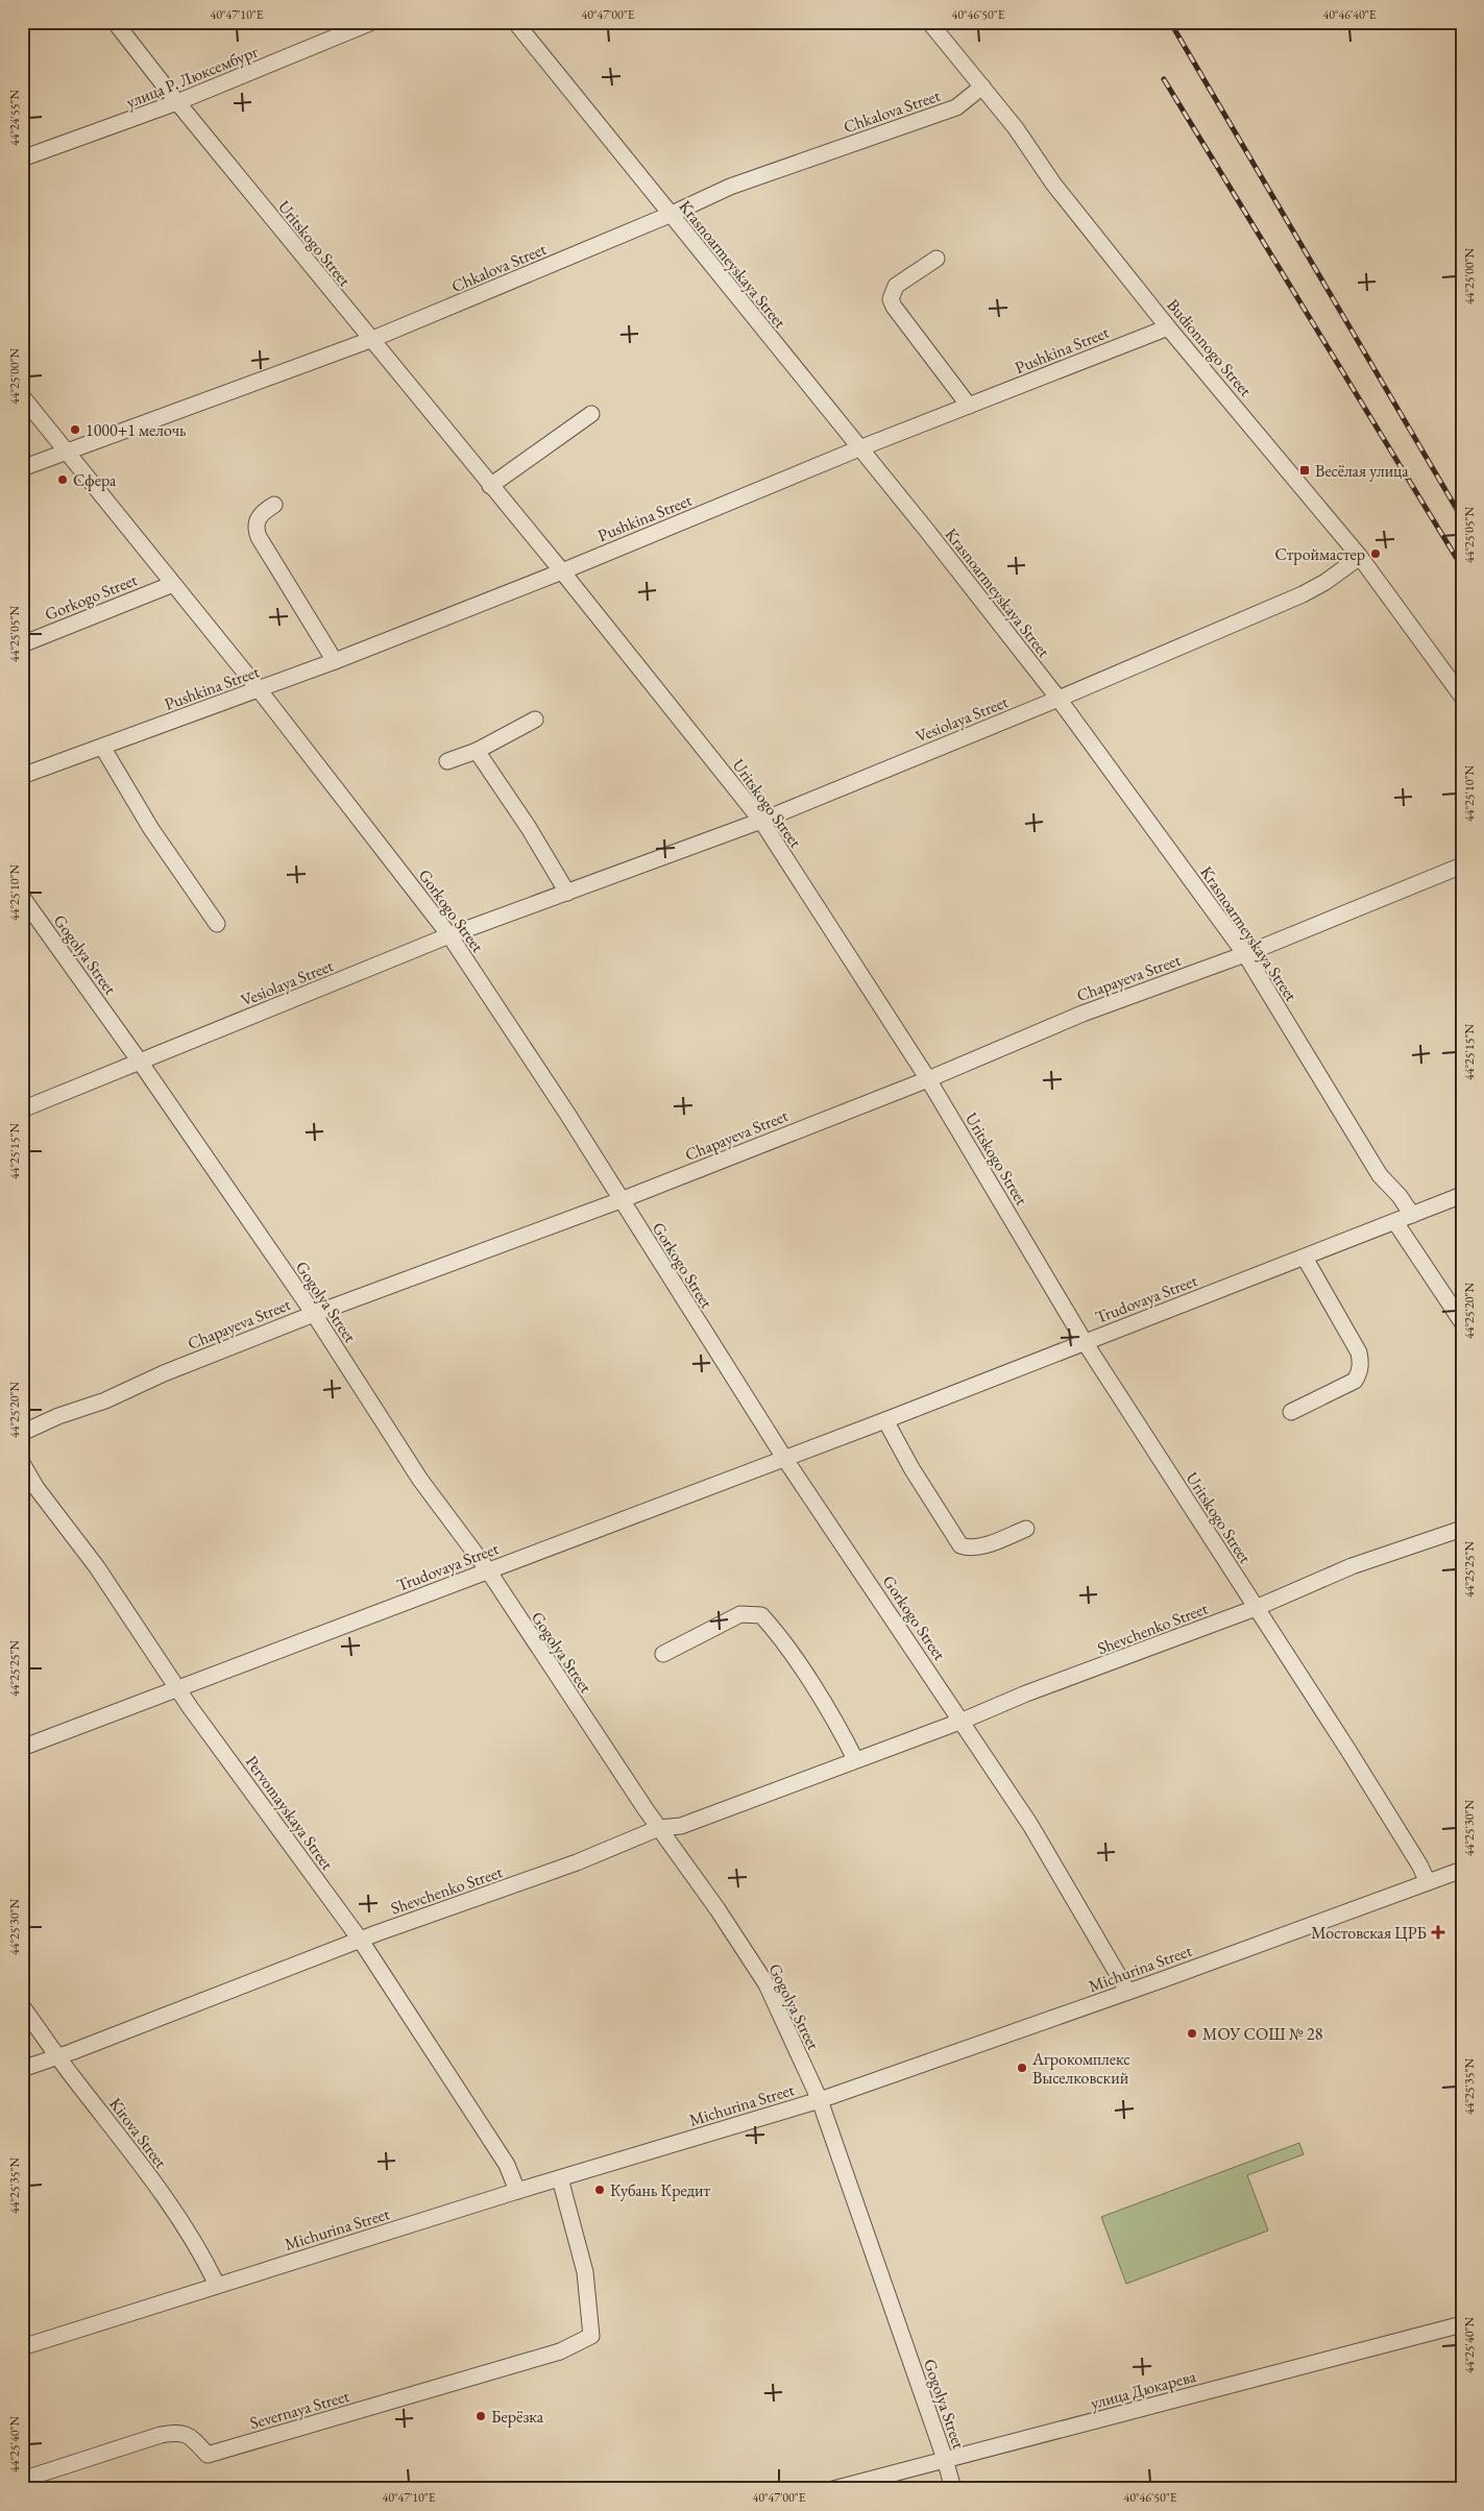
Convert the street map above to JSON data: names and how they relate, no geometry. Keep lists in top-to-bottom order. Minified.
{"streets":{"street":["улица Р. Люксембург","Chkalova Street","Uritskogo Street","Krasnoarmeyskaya Street","Budionnogo Street","Pushkina Street","Gorkogo Street","Vesiolaya Street","Gogolya Street","Chapayeva Street","Trudovaya Street","Shevchenko Street","Pervomayskaya Street","Michurina Street","Kirova Street","улица Дюкарева","Severnaya Street"]},"crossings":[["улица Р. Люксембург","Uritskogo Street"],["Chkalova Street","Uritskogo Street"],["Chkalova Street","Krasnoarmeyskaya Street"],["Chkalova Street","Budionnogo Street"],["Chkalova Street","Gorkogo Street"],["Uritskogo Street","Pushkina Street"],["Uritskogo Street","Vesiolaya Street"],["Uritskogo Street","Chapayeva Street"],["Uritskogo Street","Trudovaya Street"],["Uritskogo Street","Shevchenko Street"],["Uritskogo Street","Michurina Street"],["Krasnoarmeyskaya Street","Pushkina Street"],["Krasnoarmeyskaya Street","Vesiolaya Street"],["Krasnoarmeyskaya Street","Chapayeva Street"],["Krasnoarmeyskaya Street","Trudovaya Street"],["Budionnogo Street","Pushkina Street"],["Budionnogo Street","Vesiolaya Street"],["Pushkina Street","Gorkogo Street"],["Gorkogo Street","Vesiolaya Street"],["Gorkogo Street","Chapayeva Street"],["Gorkogo Street","Trudovaya Street"],["Gorkogo Street","Shevchenko Street"],["Gorkogo Street","Michurina Street"],["Vesiolaya Street","Gogolya Street"],["Gogolya Street","Chapayeva Street"],["Gogolya Street","Trudovaya Street"],["Gogolya Street","Shevchenko Street"],["Gogolya Street","Michurina Street"],["Gogolya Street","улица Дюкарева"],["Trudovaya Street","Pervomayskaya Street"],["Shevchenko Street","Pervomayskaya Street"],["Shevchenko Street","Kirova Street"],["Pervomayskaya Street","Michurina Street"],["Michurina Street","Kirova Street"],["Michurina Street","Severnaya Street"]],"places":{"other":["1000+1 мелочь","Сфера","Строймастер","МОУ СОШ № 28","Агрокомплекс Выселковский","Кубань Кредит","Берёзка"],"transit":["Весёлая улица"],"health":["Мостовская ЦРБ"]},"coordinates":["40°47'10\"E","40°47'00\"E","40°46'50\"E","40°46'40\"E","44°24'55\"N","44°25'00\"N","44°25'05\"N","44°25'10\"N","44°25'15\"N","44°25'20\"N","44°25'25\"N","44°25'30\"N","44°25'35\"N","44°25'40\"N"]}
